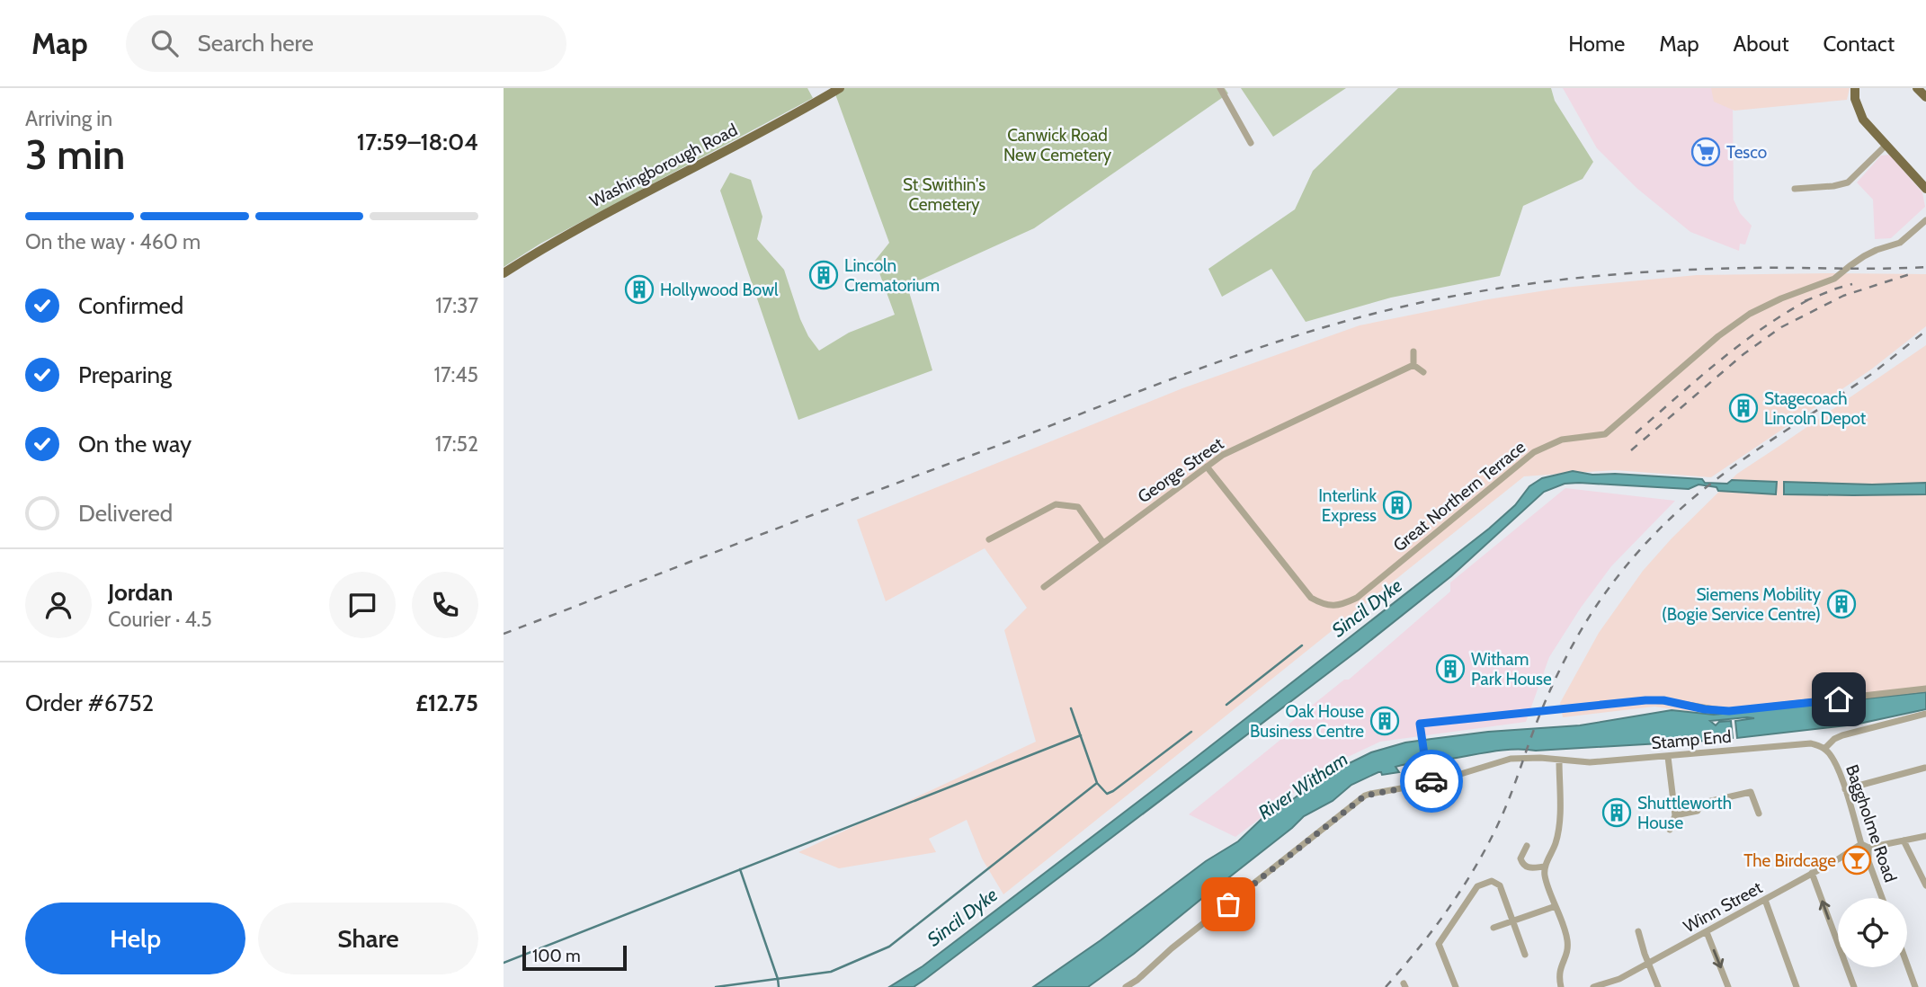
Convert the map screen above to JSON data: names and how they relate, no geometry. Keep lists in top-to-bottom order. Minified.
{"streets":{"main road":["Washingborough Road"],"street":["George Street","Great Northern Terrace","Stamp End","Baggholme Road","Winn Street"]},"crossings":[["George Street","Great Northern Terrace"],["Stamp End","Baggholme Road"],["Baggholme Road","Winn Street"]],"water":["Sincil Dyke","River Witham"],"parks":["Canwick Road New Cemetery","St Swithin's Cemetery"],"places":{"supermarket":["Tesco"],"building":["Lincoln Crematorium","Hollywood Bowl","Stagecoach Lincoln Depot","Interlink Express","Siemens Mobility (Bogie Service Centre)","Witham Park House","Oak House Business Centre","Shuttleworth House"],"bar":["The Birdcage"]},"scale_bar":"100 m","page":{"header":"Map","search":"Search here","nav":["Home","Map","About","Contact"],"heading":["3 min","Arriving in","17:59–18:04"],"panel":["Jordan","Courier · 4.5","Order #6752","£12.75"],"bar":"On the way · 460 m","list":[["Confirmed","17:37"],["Preparing","17:45"],["On the way","17:52"],"Delivered"],"buttons":["Help","Share"],"scale":"100 m"}}
